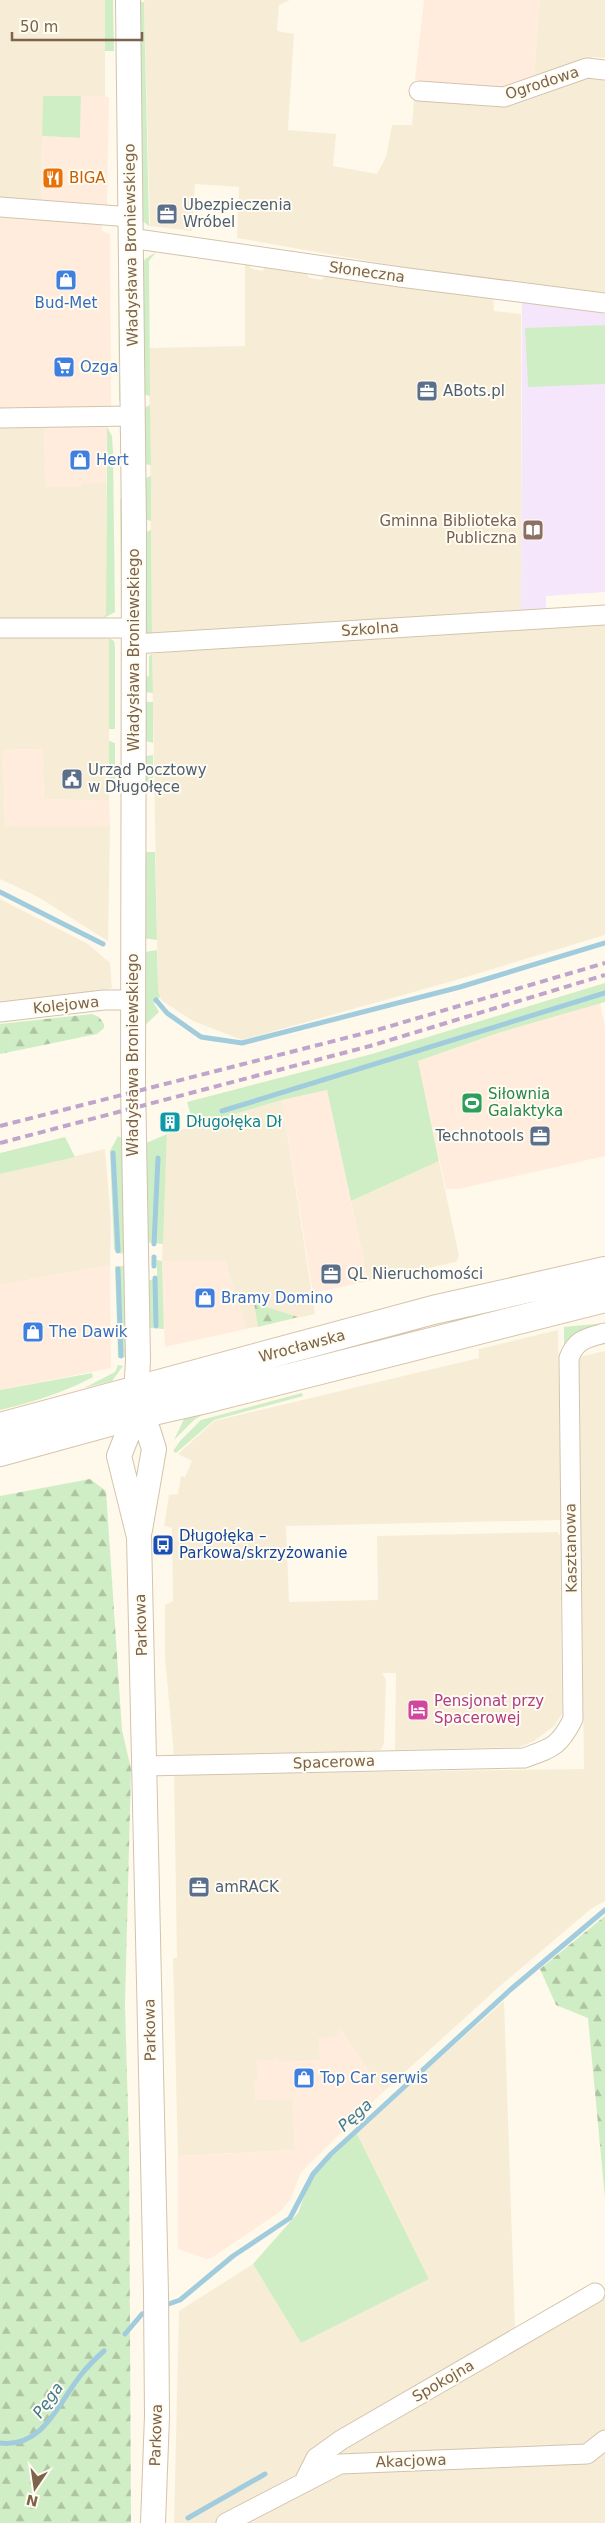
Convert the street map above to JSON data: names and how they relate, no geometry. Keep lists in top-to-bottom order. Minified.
{"streets":{"main road":["Wrocławska"],"street":["Ogrodowa","Władysława Broniewskiego","Słoneczna","Szkolna","Kolejowa","Kasztanowa","Parkowa","Spacerowa","Spokojna","Akacjowa"]},"crossings":[["Władysława Broniewskiego","Słoneczna"],["Władysława Broniewskiego","Szkolna"],["Władysława Broniewskiego","Kolejowa"],["Władysława Broniewskiego","Wrocławska"],["Władysława Broniewskiego","Parkowa"],["Wrocławska","Parkowa"],["Kasztanowa","Spacerowa"],["Parkowa","Spacerowa"],["Spokojna","Akacjowa"]],"water":["Pęga"],"places":{"restaurant":["BIGA"],"office":["Ubezpieczenia Wróbel","ABots.pl","Technotools","QL Nieruchomości","amRACK"],"shop":["Bud-Met","Hert","Bramy Domino","The Dawik","Top Car serwis"],"supermarket":["Ozga"],"library":["Gminna Biblioteka Publiczna"],"public building":["Urząd Pocztowy w Długołęce"],"sports":["Siłownia Galaktyka"],"building":["Długołęka Dł"],"bus stop":["Długołęka – Parkowa/skrzyżowanie"],"hotel":["Pensjonat przy Spacerowej"]},"scale_bar":"50 m","north":"bottom"}
